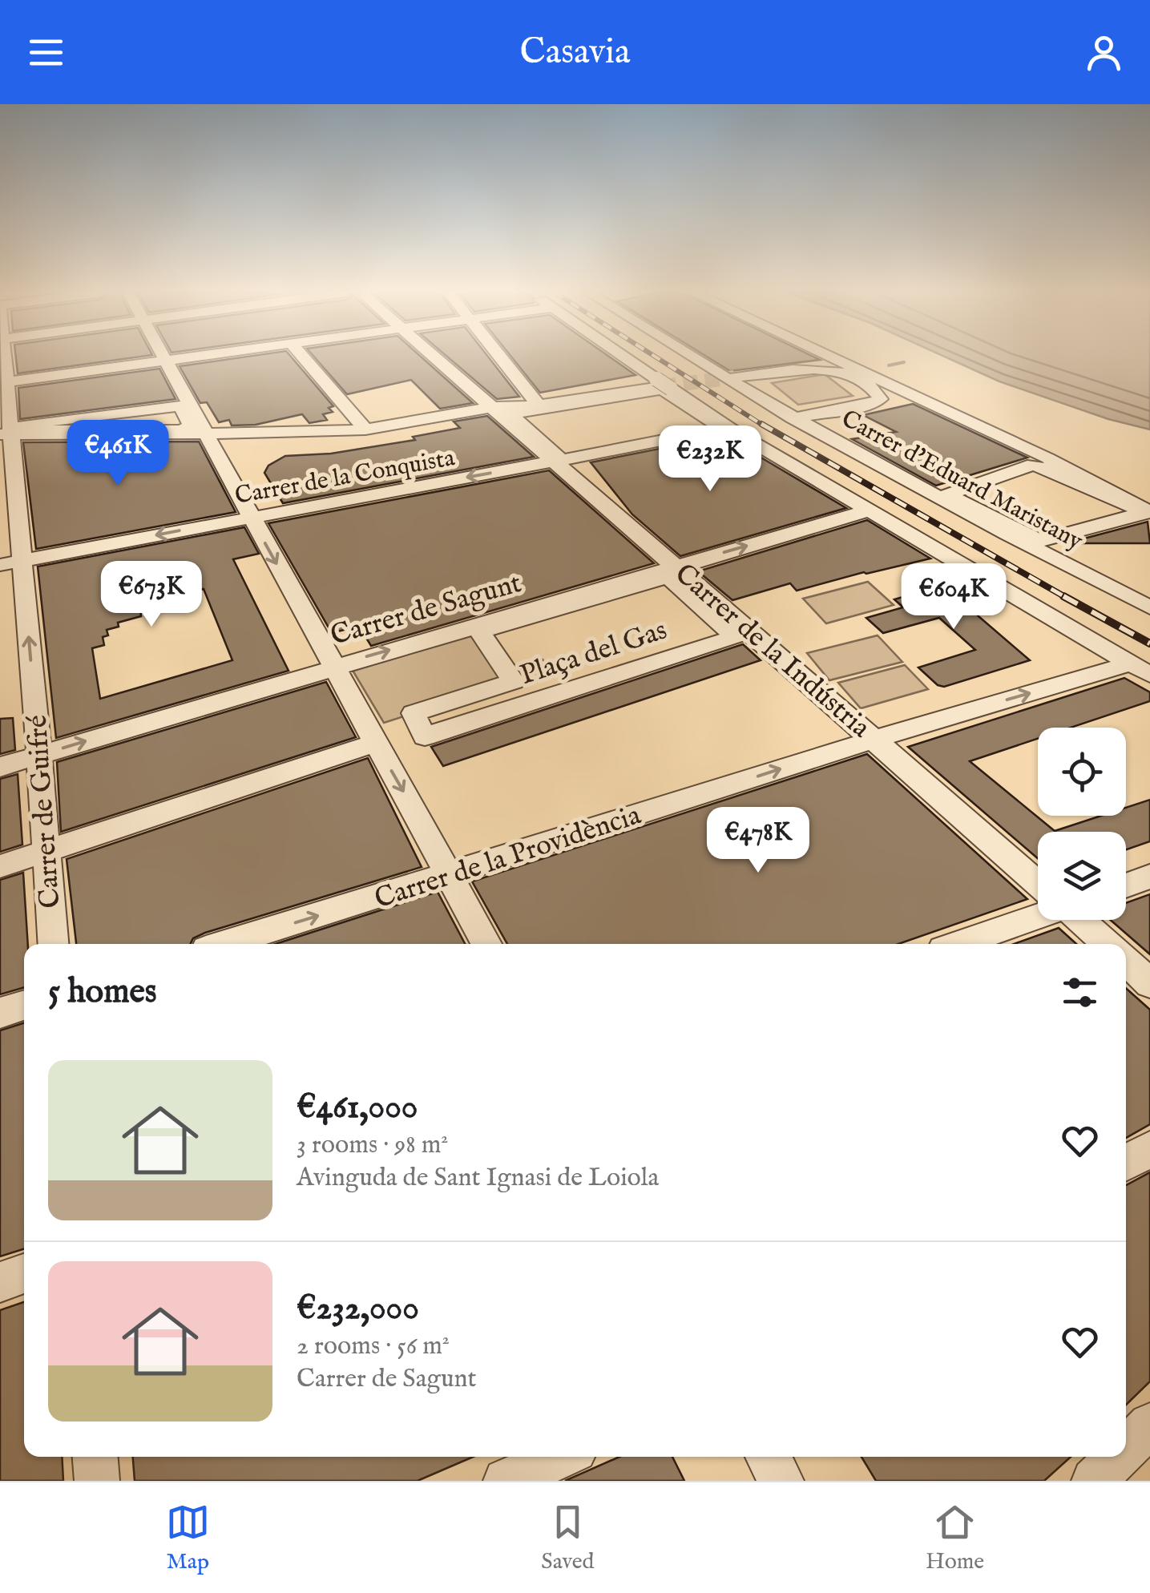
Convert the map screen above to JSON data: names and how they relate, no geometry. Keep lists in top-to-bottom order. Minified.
{"streets":{"street":["Carrer de la Conquista","Carrer d'Eduard Maristany","Carrer de Sagunt","Carrer de la Indústria","Plaça del Gas","Carrer de Guifré","Carrer de la Providència"]},"crossings":[["Carrer de la Conquista","Carrer de la Indústria"],["Carrer de la Conquista","Carrer de Guifré"],["Carrer de Sagunt","Carrer de la Indústria"],["Carrer de Sagunt","Carrer de Guifré"],["Carrer de la Indústria","Carrer de la Providència"]],"page":{"header":"Casavia","price":["€461K","€232K","€673K","€604K","€478K"],"heading":"5 homes","list":[{"name":"€461,000","note":"3 rooms · 98 m² · Avinguda de Sant Ignasi de Loiola"},{"name":"€232,000","note":"2 rooms · 56 m² · Carrer de Sagunt"}],"tabs":["Map","Saved","Home"]}}
